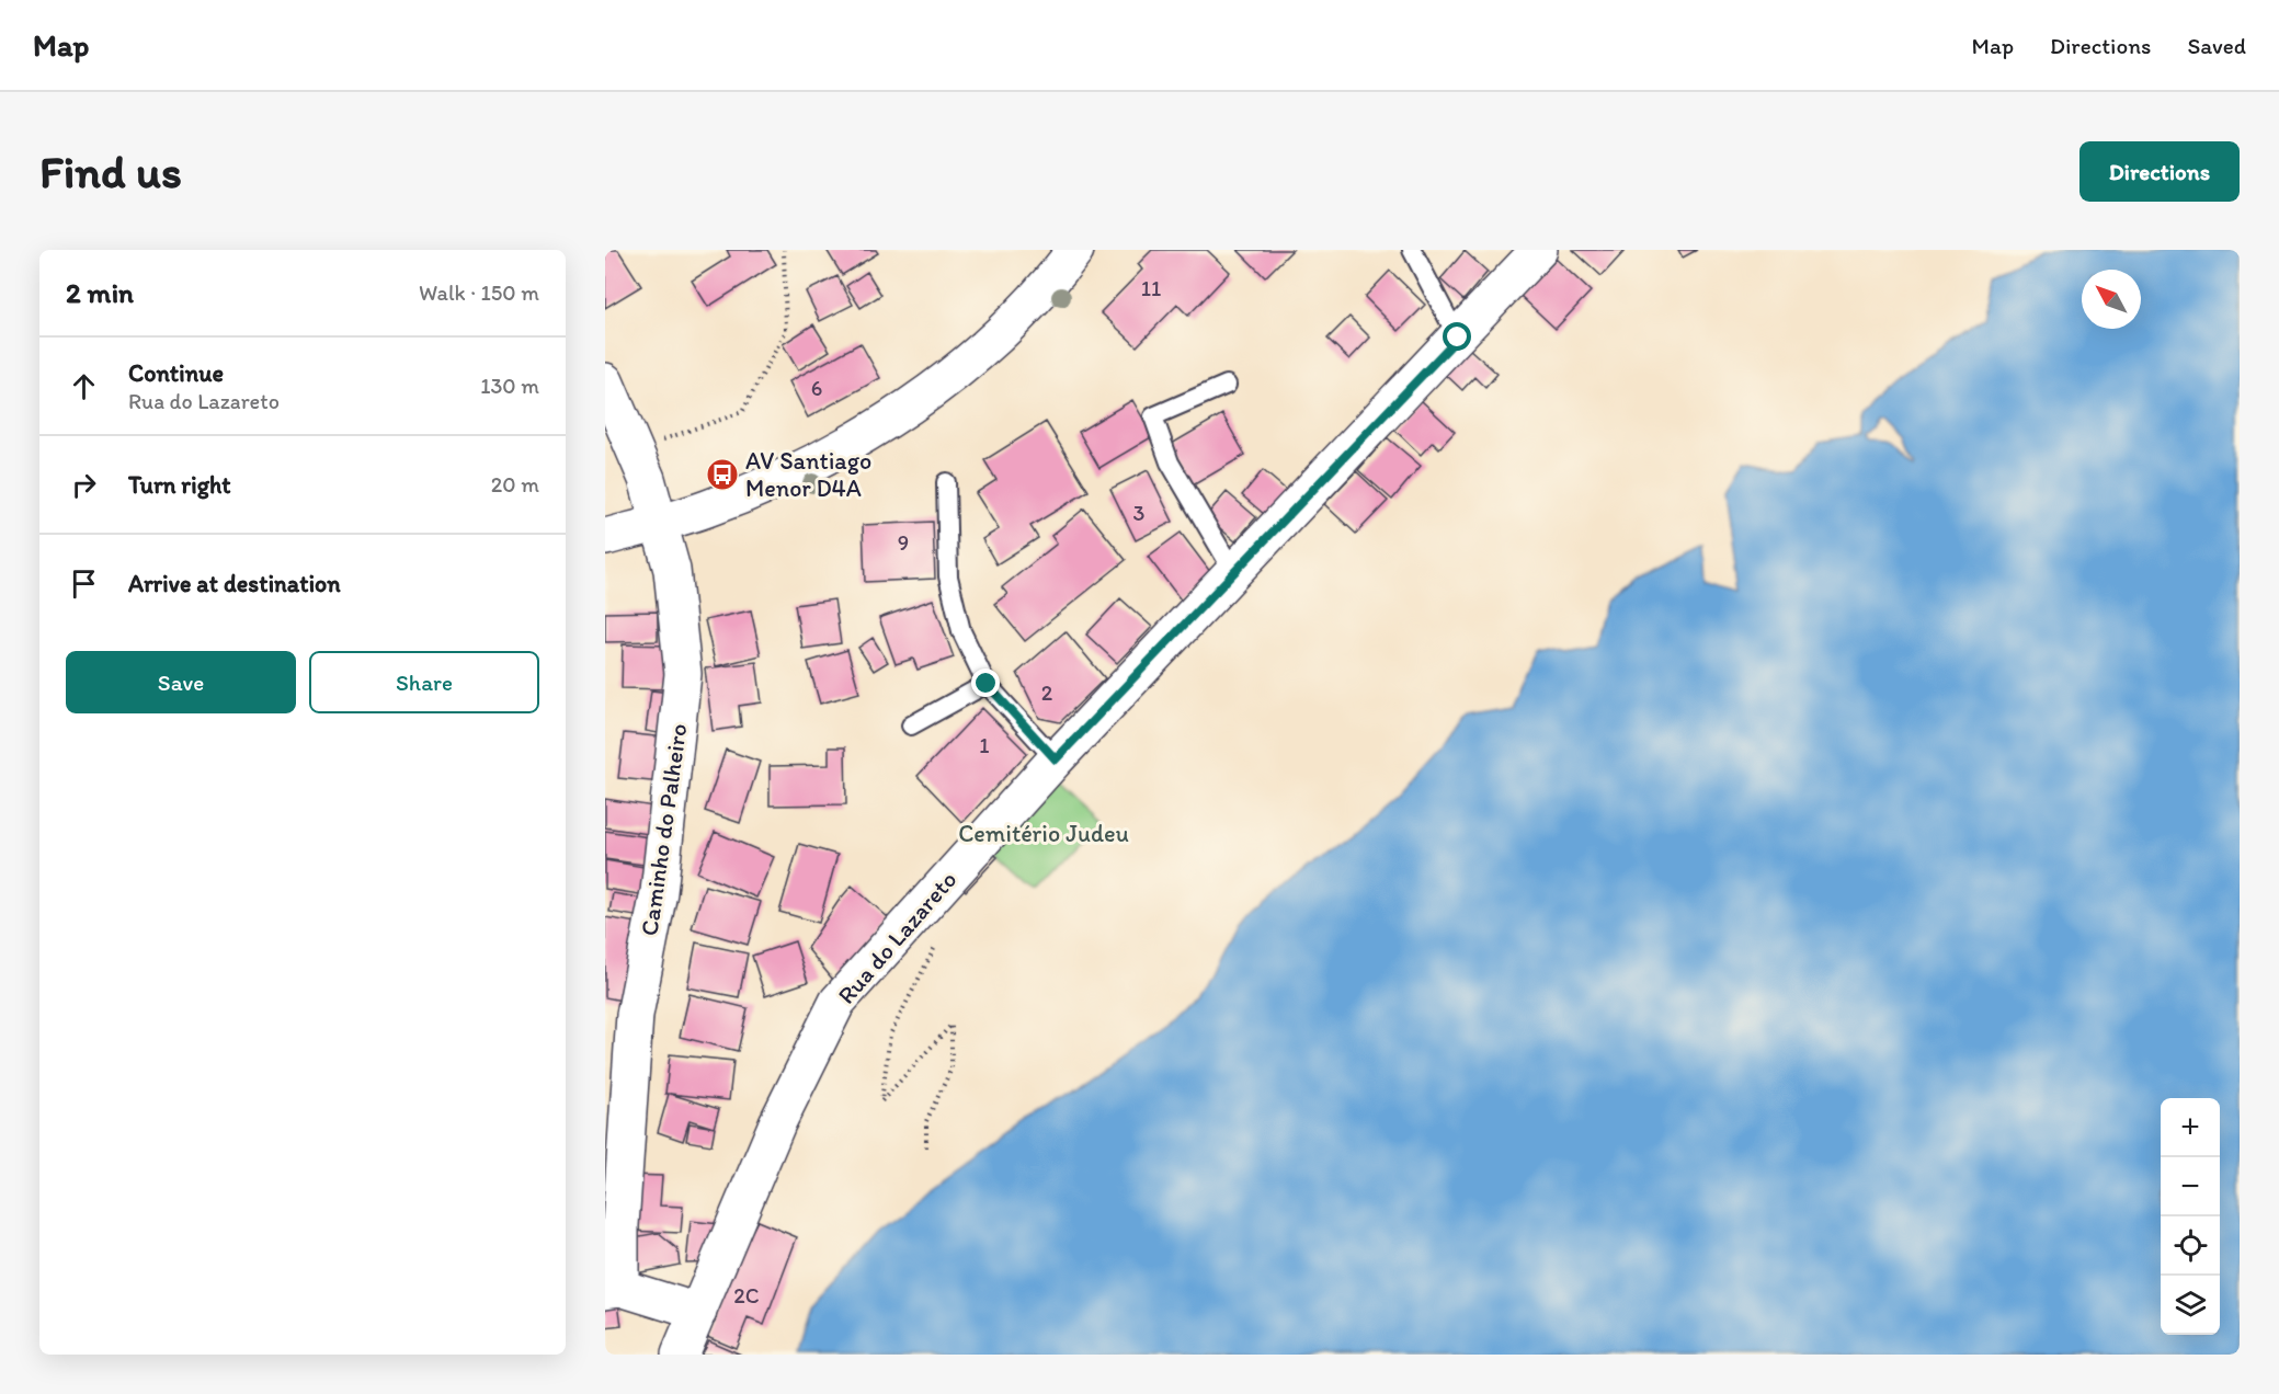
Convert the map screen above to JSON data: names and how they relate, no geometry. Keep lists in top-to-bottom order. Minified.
{"streets":{"street":["Caminho do Palheiro","Rua do Lazareto"]},"parks":["Cemitério Judeu"],"places":{"bus stop":["AV Santiago Menor D4A"]},"house_numbers":["11","6","3","9","2","1","2C"],"north":"top left","page":{"header":"Map","nav":["Map","Directions","Saved"],"buttons":["Directions",["Save","Share"]],"title":"Find us","heading":["2 min","Walk · 150 m"],"list":[["Continue","Rua do Lazareto","130 m"],["Turn right","20 m"],"Arrive at destination"],"map_buttons":["+","−"]}}
